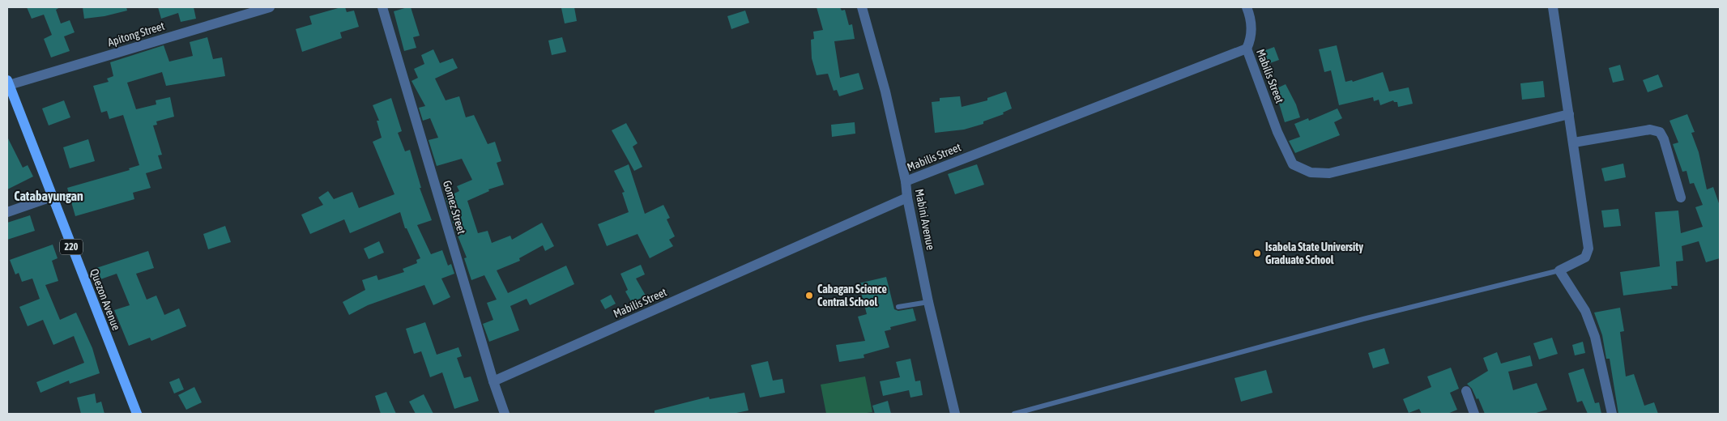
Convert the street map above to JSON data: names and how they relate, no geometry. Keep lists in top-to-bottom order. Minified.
{"streets":{"main road":["220","Quezon Avenue"],"street":["Apitong Street","Mabilis Street","Gomez Street","Mabini Avenue"]},"crossings":[["Apitong Street","Quezon Avenue"],["Mabilis Street","Gomez Street"],["Mabilis Street","Mabini Avenue"]],"districts":["Catabayungan"],"places":["Isabela State University Graduate School","Cabagan Science Central School"]}
